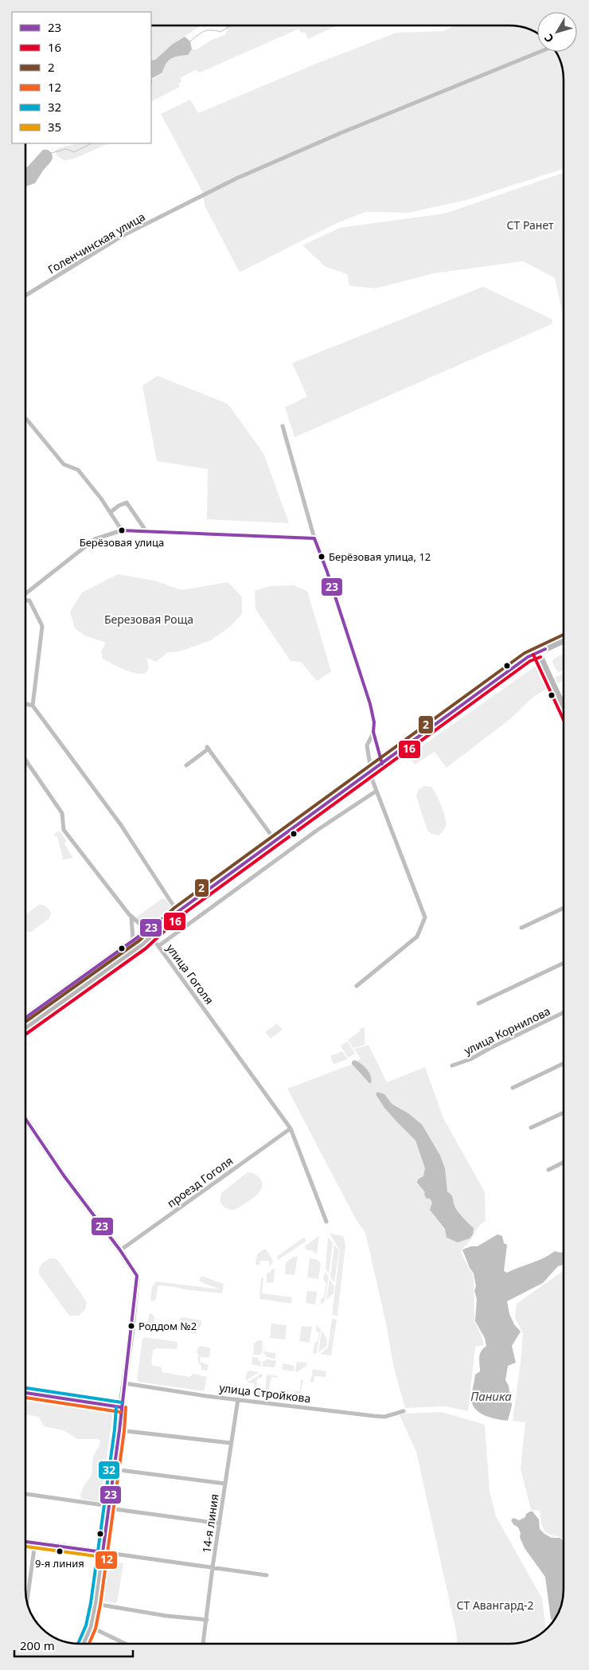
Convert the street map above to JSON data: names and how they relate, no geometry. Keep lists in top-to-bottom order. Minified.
{"streets":{"street":["Голенчинская улица","улица Гоголя","улица Корнилова","проезд Гоголя","улица Стройкова","14-я линия"]},"crossings":[["улица Гоголя","проезд Гоголя"],["улица Стройкова","14-я линия"]],"water":["Паника"],"parks":["СТ Ранет","Березовая Роща","СТ Авангард-2"],"places":["Берёзовая улица","Берёзовая улица, 12","Роддом №2","9-я линия"],"lines":["transit line 23","transit line 2","transit line 16","transit line 32","transit line 12","transit line 35"],"legend":["23","16","2","12","32","35"],"scale_bar":"200 m","north":"bottom left"}
